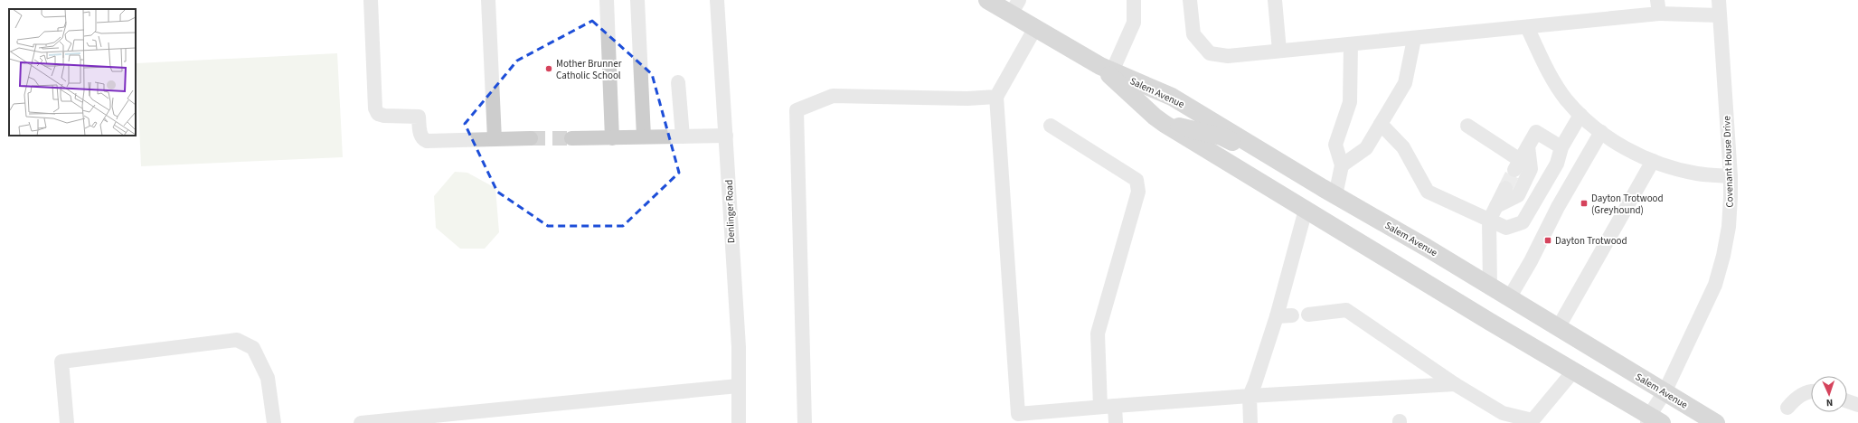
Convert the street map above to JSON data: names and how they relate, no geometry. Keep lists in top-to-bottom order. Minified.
{"streets":{"main road":["Salem Avenue"],"street":["Covenant House Drive","Denlinger Road"]},"crossings":[["Salem Avenue","Covenant House Drive"]],"places":{"other":["Mother Brunner Catholic School"],"transit":["Dayton Trotwood (Greyhound)","Dayton Trotwood"]},"north":"bottom"}
